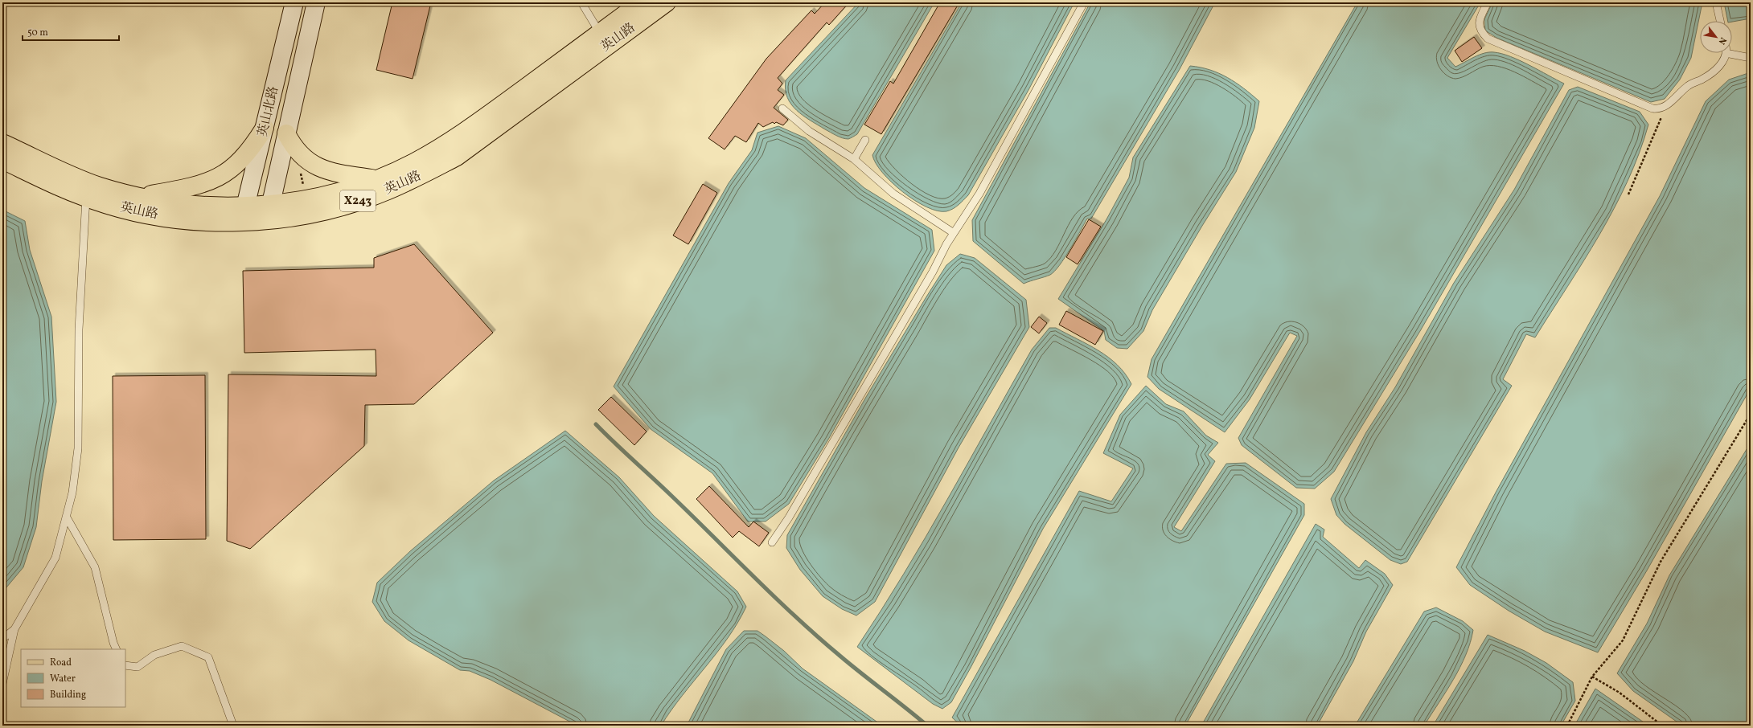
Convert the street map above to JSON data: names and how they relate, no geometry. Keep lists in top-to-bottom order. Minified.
{"streets":{"main road":["英山路","英山北路","X243"]},"crossings":[["英山路","英山北路"]],"legend":["Road","Water","Building"],"scale_bar":"50 m","north":"bottom right"}
